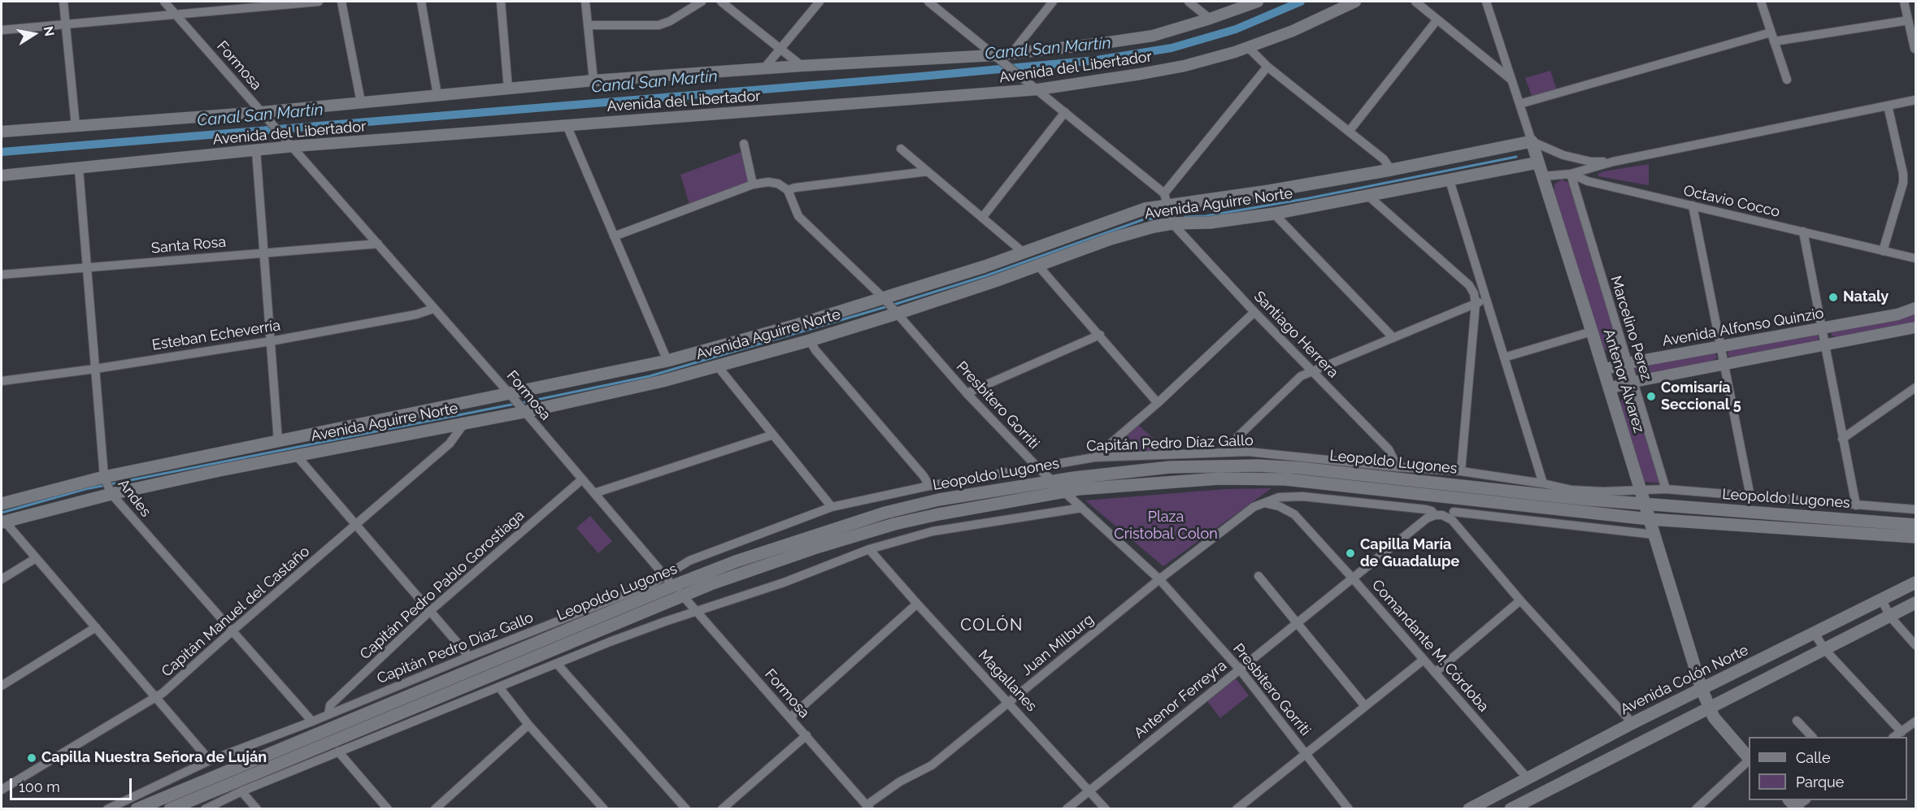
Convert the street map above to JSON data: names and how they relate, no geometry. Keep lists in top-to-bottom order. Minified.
{"streets":{"main road":["Avenida Aguirre Norte","Antenor Álvarez","Leopoldo Lugones","Avenida Colón Norte"],"street":["Formosa","Avenida del Libertador","Octavio Cocco","Santa Rosa","Avenida Alfonso Quinzio","Marcelino Perez","Santiago Herrera","Esteban Echeverría","Presbítero Gorriti","Capitán Pedro Díaz Gallo","Andes","Capitán Pedro Pablo Gorostiaga","Capitán Manuel del Castaño","Juan Milburg","Comandante M. Córdoba","Magallanes","Antenor Ferreyra"]},"crossings":[["Formosa","Avenida del Libertador"],["Formosa","Avenida Aguirre Norte"],["Formosa","Santa Rosa"],["Formosa","Esteban Echeverría"],["Formosa","Capitán Pedro Díaz Gallo"],["Formosa","Leopoldo Lugones"],["Formosa","Capitán Pedro Pablo Gorostiaga"],["Formosa","Juan Milburg"],["Avenida del Libertador","Andes"],["Octavio Cocco","Marcelino Perez"],["Octavio Cocco","Antenor Álvarez"],["Avenida Aguirre Norte","Santiago Herrera"],["Avenida Aguirre Norte","Antenor Álvarez"],["Avenida Aguirre Norte","Presbítero Gorriti"],["Avenida Aguirre Norte","Andes"],["Avenida Aguirre Norte","Capitán Manuel del Castaño"],["Santa Rosa","Andes"],["Avenida Alfonso Quinzio","Marcelino Perez"],["Avenida Alfonso Quinzio","Antenor Álvarez"],["Marcelino Perez","Capitán Pedro Díaz Gallo"],["Santiago Herrera","Capitán Pedro Díaz Gallo"],["Esteban Echeverría","Andes"],["Antenor Álvarez","Capitán Pedro Díaz Gallo"],["Antenor Álvarez","Leopoldo Lugones"],["Antenor Álvarez","Avenida Colón Norte"],["Presbítero Gorriti","Capitán Pedro Díaz Gallo"],["Presbítero Gorriti","Leopoldo Lugones"],["Presbítero Gorriti","Juan Milburg"],["Presbítero Gorriti","Antenor Ferreyra"],["Capitán Pedro Díaz Gallo","Leopoldo Lugones"],["Capitán Pedro Díaz Gallo","Andes"],["Capitán Pedro Díaz Gallo","Capitán Pedro Pablo Gorostiaga"],["Andes","Capitán Manuel del Castaño"],["Juan Milburg","Comandante M. Córdoba"],["Juan Milburg","Magallanes"],["Juan Milburg","Antenor Ferreyra"],["Comandante M. Córdoba","Avenida Colón Norte"],["Comandante M. Córdoba","Antenor Ferreyra"],["Magallanes","Antenor Ferreyra"]],"districts":["COLÓN"],"water":["Canal San Martín"],"parks":["Plaza Cristobal Colon"],"places":["Nataly","Comisaría Seccional 5","Capilla María de Guadalupe","Capilla Nuestra Señora de Luján"],"legend":["Calle","Parque"],"scale_bar":"100 m","north":"right"}
